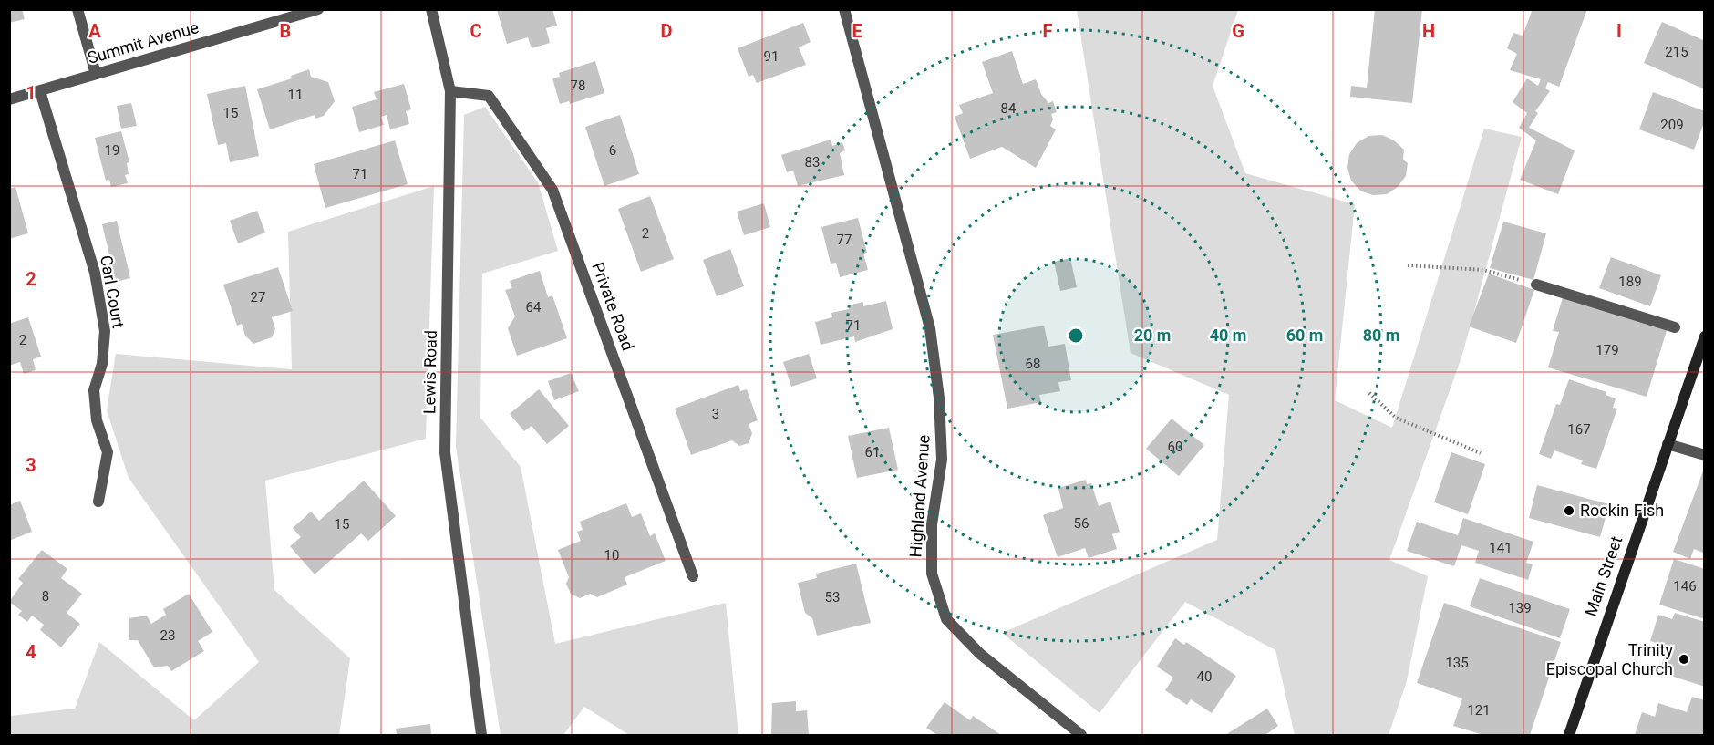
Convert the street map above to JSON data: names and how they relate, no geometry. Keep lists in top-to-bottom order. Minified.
{"streets":{"main road":["Main Street"],"street":["Summit Avenue","Carl Court","Private Road","Lewis Road","Highland Avenue"]},"crossings":[["Summit Avenue","Carl Court"],["Private Road","Lewis Road"]],"places":["Rockin Fish","Trinity Episcopal Church"],"house_numbers":["215","91","78","11","84","15","209","19","6","83","71","2","77","189","27","64","71","2","179","68","3","167","60","61","56","15","141","10","146","8","53","139","23","135","40","121"],"grid":{"columns":["A","B","C","D","E","F","G","H","I"],"rows":["1","2","3","4"]},"rings":["20 m","40 m","60 m","80 m"]}
